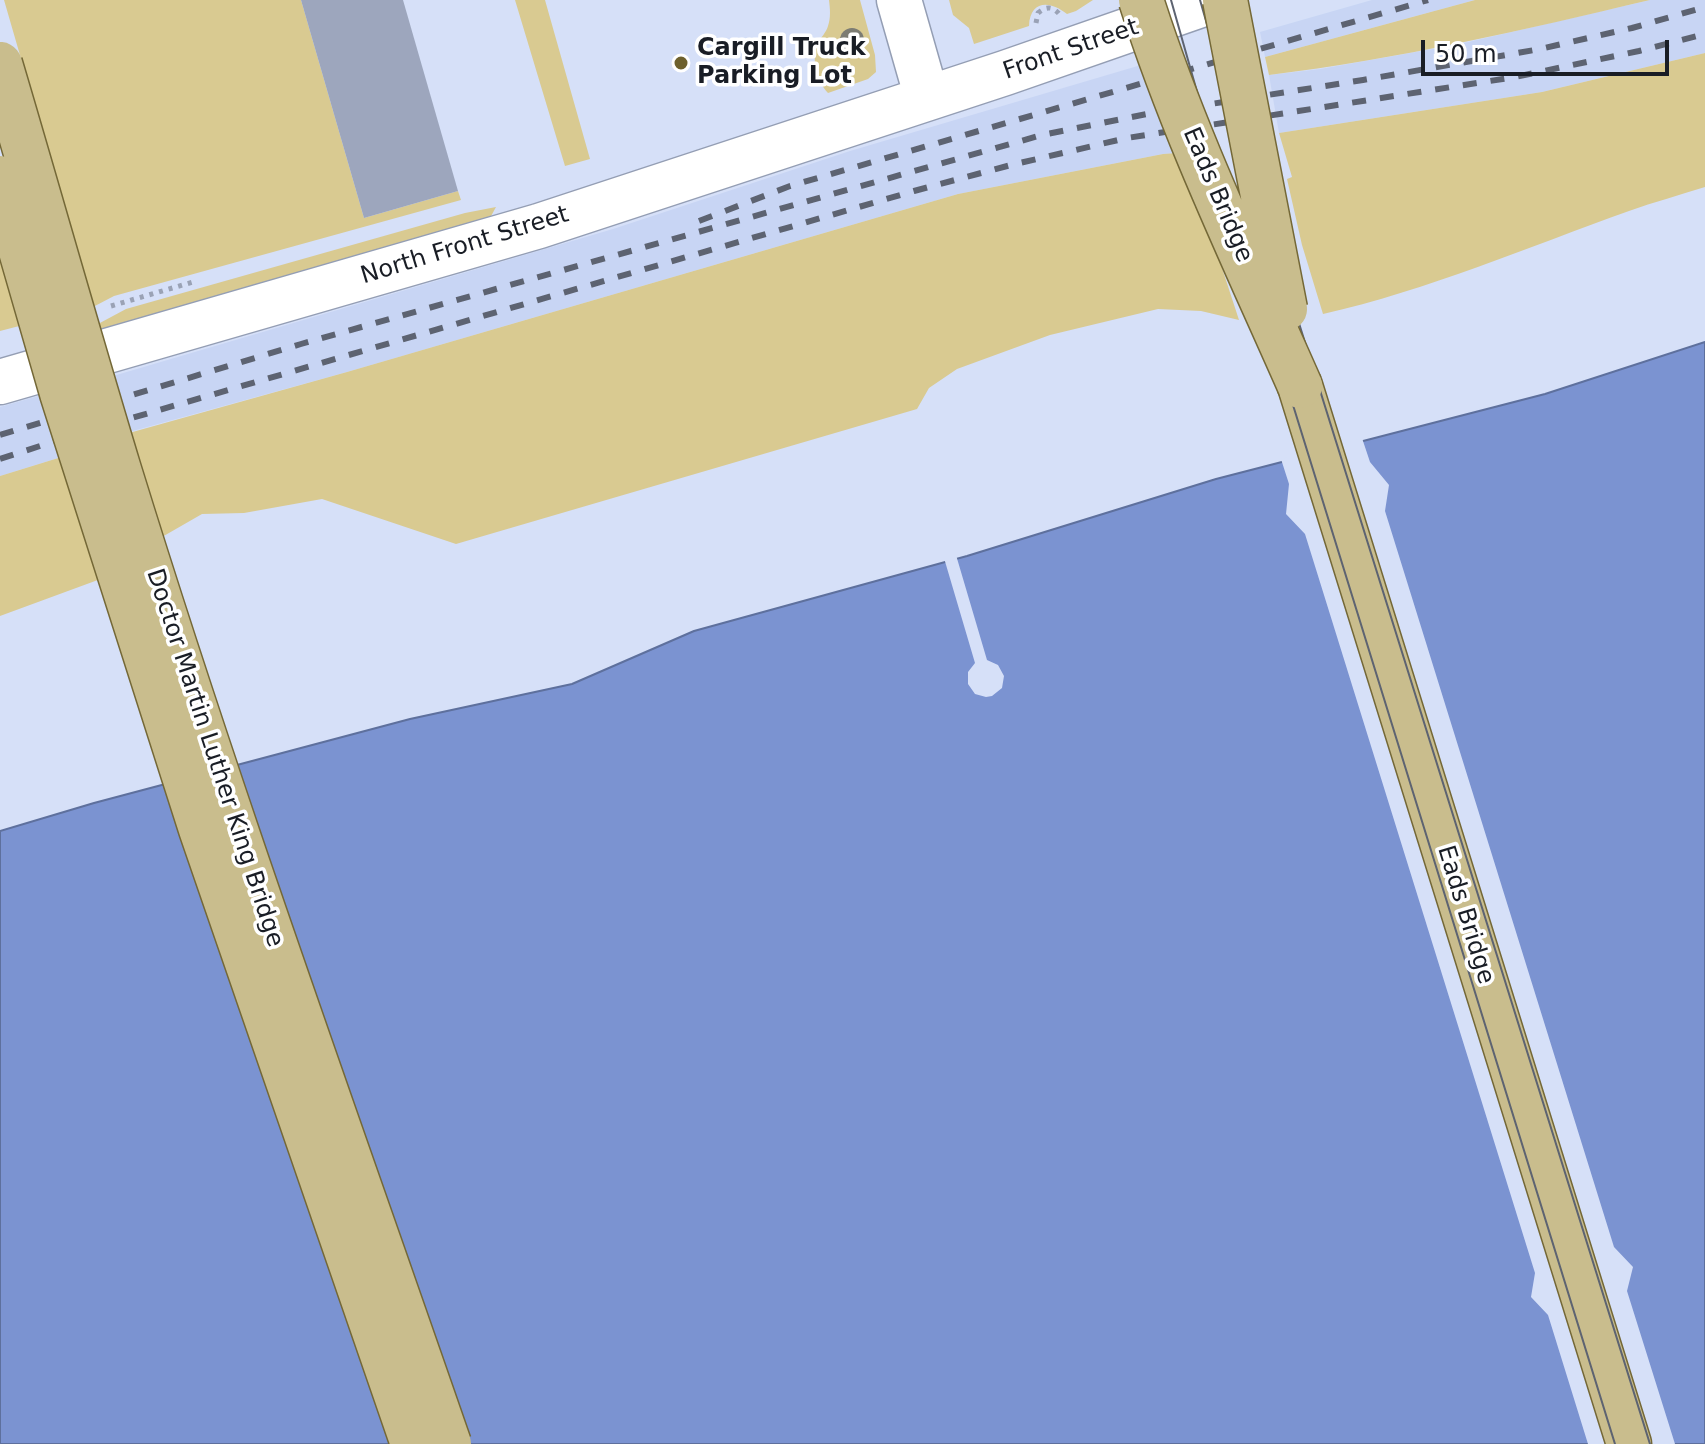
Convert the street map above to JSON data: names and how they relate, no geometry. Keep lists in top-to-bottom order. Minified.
{"streets":{"main road":["Eads Bridge","Doctor Martin Luther King Bridge"],"street":["Front Street","North Front Street"]},"crossings":[["Front Street","North Front Street"]],"places":["Cargill Truck Parking Lot"],"scale_bar":"50 m"}
